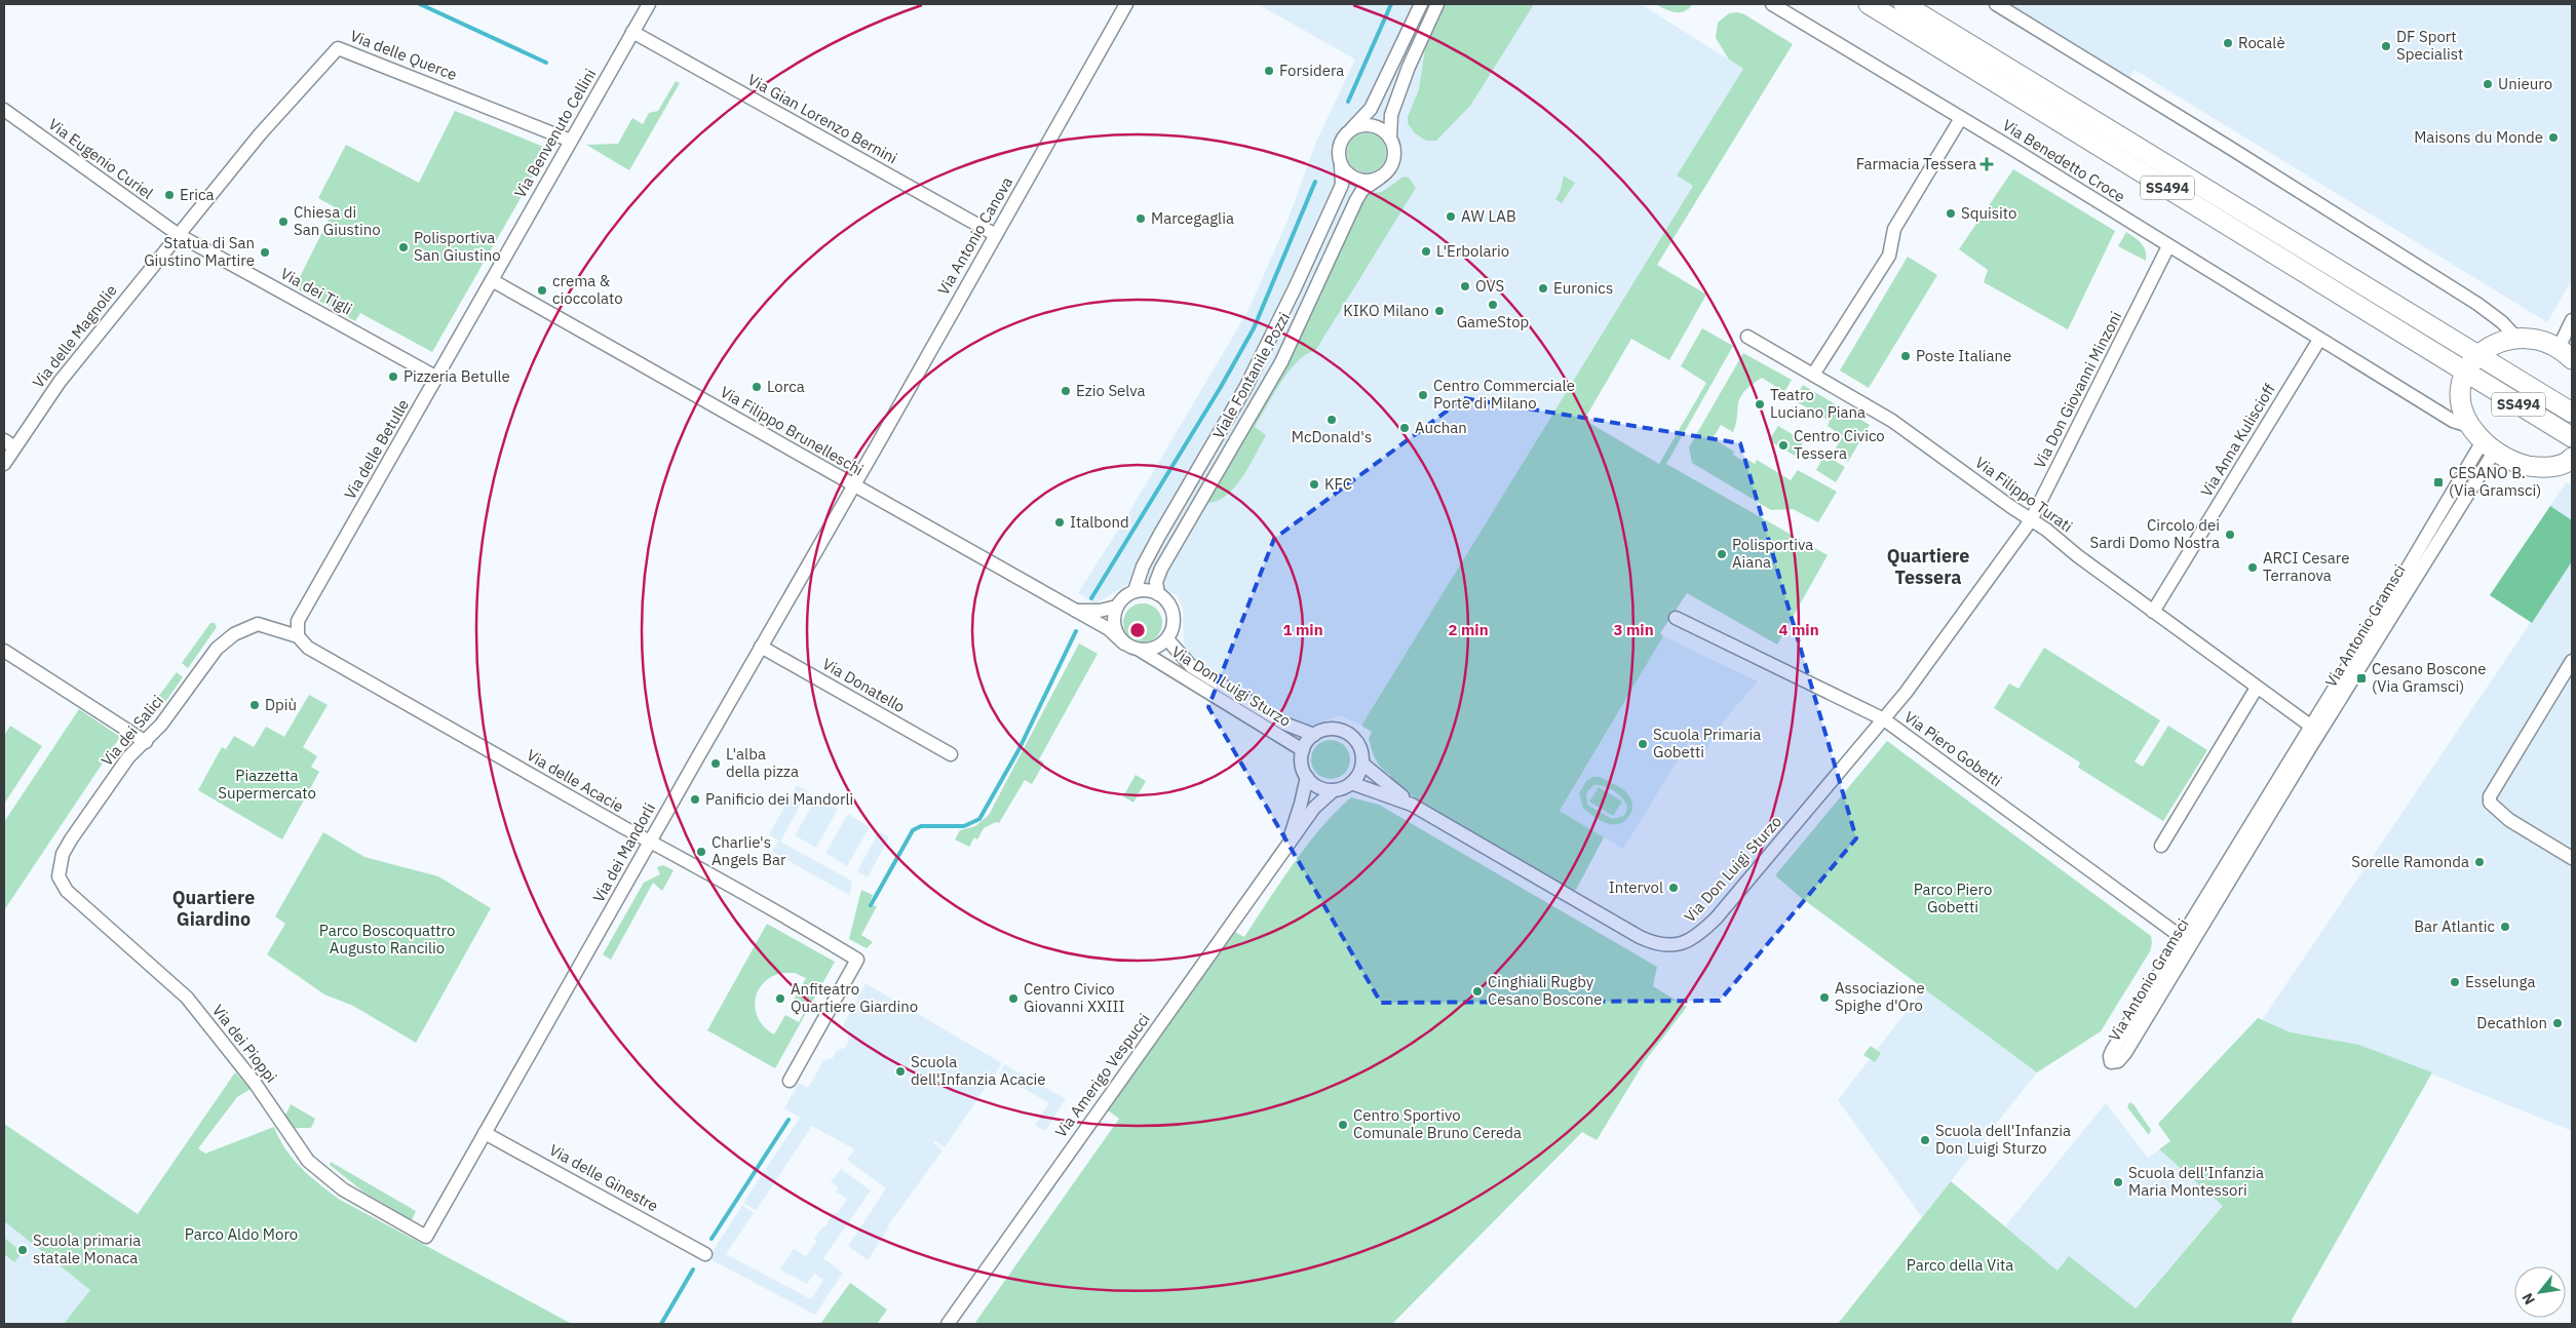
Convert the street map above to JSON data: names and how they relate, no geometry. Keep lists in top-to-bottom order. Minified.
{"streets":{"main road":["SS494"],"street":["Via delle Querce","Via Gian Lorenzo Bernini","Via Benvenuto Cellini","Via Eugenio Curiel","Via Benedetto Croce","Via Antonio Canova","Via dei Tigli","Via delle Magnolie","Viale Fontanile Pozzi","Via Don Giovanni Minzoni","Via Filippo Brunelleschi","Via Anna Kuliscioff","Via delle Betulle","Via Filippo Turati","Via Antonio Gramsci","Via Donatello","Via Don Luigi Sturzo","Via dei Salici","Via Piero Gobetti","Via delle Acacie","Via dei Mandorli","Via dei Pioppi","Via Amerigo Vespucci","Via delle Ginestre"]},"crossings":[["Via delle Querce","Via Benvenuto Cellini"],["Via delle Querce","Via Eugenio Curiel"],["Via delle Querce","Via dei Tigli"],["Via delle Querce","Via delle Magnolie"],["Via Gian Lorenzo Bernini","Via Benvenuto Cellini"],["Via Gian Lorenzo Bernini","Via Antonio Canova"],["Via Benvenuto Cellini","Via Filippo Brunelleschi"],["Via Benvenuto Cellini","Via delle Betulle"],["Via Eugenio Curiel","Via dei Tigli"],["Via Eugenio Curiel","Via delle Magnolie"],["Via Benedetto Croce","SS494"],["Via Benedetto Croce","Via Don Giovanni Minzoni"],["Via Benedetto Croce","Via Anna Kuliscioff"],["SS494","Via Antonio Gramsci"],["Via Antonio Canova","Via Filippo Brunelleschi"],["Via Antonio Canova","Via dei Mandorli"],["Via dei Tigli","Via delle Magnolie"],["Via dei Tigli","Via delle Betulle"],["Viale Fontanile Pozzi","Via Filippo Brunelleschi"],["Viale Fontanile Pozzi","Via Don Luigi Sturzo"],["Via Don Giovanni Minzoni","Via Filippo Turati"],["Via Don Giovanni Minzoni","Via Don Luigi Sturzo"],["Via Don Giovanni Minzoni","Via Piero Gobetti"],["Via Filippo Brunelleschi","Via delle Betulle"],["Via Filippo Brunelleschi","Via Don Luigi Sturzo"],["Via Filippo Brunelleschi","Via dei Mandorli"],["Via Anna Kuliscioff","Via Filippo Turati"],["Via delle Betulle","Via delle Acacie"],["Via Filippo Turati","Via Antonio Gramsci"],["Via Antonio Gramsci","Via Piero Gobetti"],["Via Donatello","Via dei Mandorli"],["Via Don Luigi Sturzo","Via Piero Gobetti"],["Via Don Luigi Sturzo","Via Amerigo Vespucci"],["Via dei Salici","Via delle Acacie"],["Via dei Salici","Via dei Pioppi"],["Via delle Acacie","Via dei Mandorli"],["Via dei Mandorli","Via dei Pioppi"],["Via dei Mandorli","Via delle Ginestre"]],"districts":["Quartiere Tessera","Quartiere Giardino"],"parks":["Piazzetta Supermercato","Parco Piero Gobetti","Parco Boscoquattro Augusto Rancilio","Parco Aldo Moro","Parco della Vita"],"places":{"other":["Rocalè","DF Sport Specialist","Forsidera","Unieuro","Maisons du Monde","Erica","Squisito","AW LAB","Marcegaglia","Chiesa di San Giustino","Polisportiva San Giustino","L'Erbolario","Statua di San Giustino Martire","OVS","Euronics","crema & cioccolato","GameStop","KIKO Milano","Poste Italiane","Pizzeria Betulle","Lorca","Ezio Selva","Centro Commerciale Porte di Milano","Teatro Luciano Piana","McDonald's","Auchan","Centro Civico Tessera","KFC","Italbond","Circolo dei Sardi Domo Nostra","Polisportiva Aiana","ARCI Cesare Terranova","Dpiù","Scuola Primaria Gobetti","L'alba della pizza","Panificio dei Mandorli","Charlie's Angels Bar","Sorelle Ramonda","Intervol","Bar Atlantic","Esselunga","Cinghiali Rugby Cesano Boscone","Associazione Spighe d'Oro","Anfiteatro Quartiere Giardino","Centro Civico Giovanni XXIII","Decathlon","Scuola dell'Infanzia Acacie","Centro Sportivo Comunale Bruno Cereda","Scuola dell'Infanzia Don Luigi Sturzo","Scuola dell'Infanzia Maria Montessori","Scuola primaria statale Monaca"],"health":["Farmacia Tessera"],"transit":["CESANO B. (Via Gramsci)","Cesano Boscone (Via Gramsci)"]},"north":"bottom left","rings":["1 min","2 min","3 min","4 min"]}
